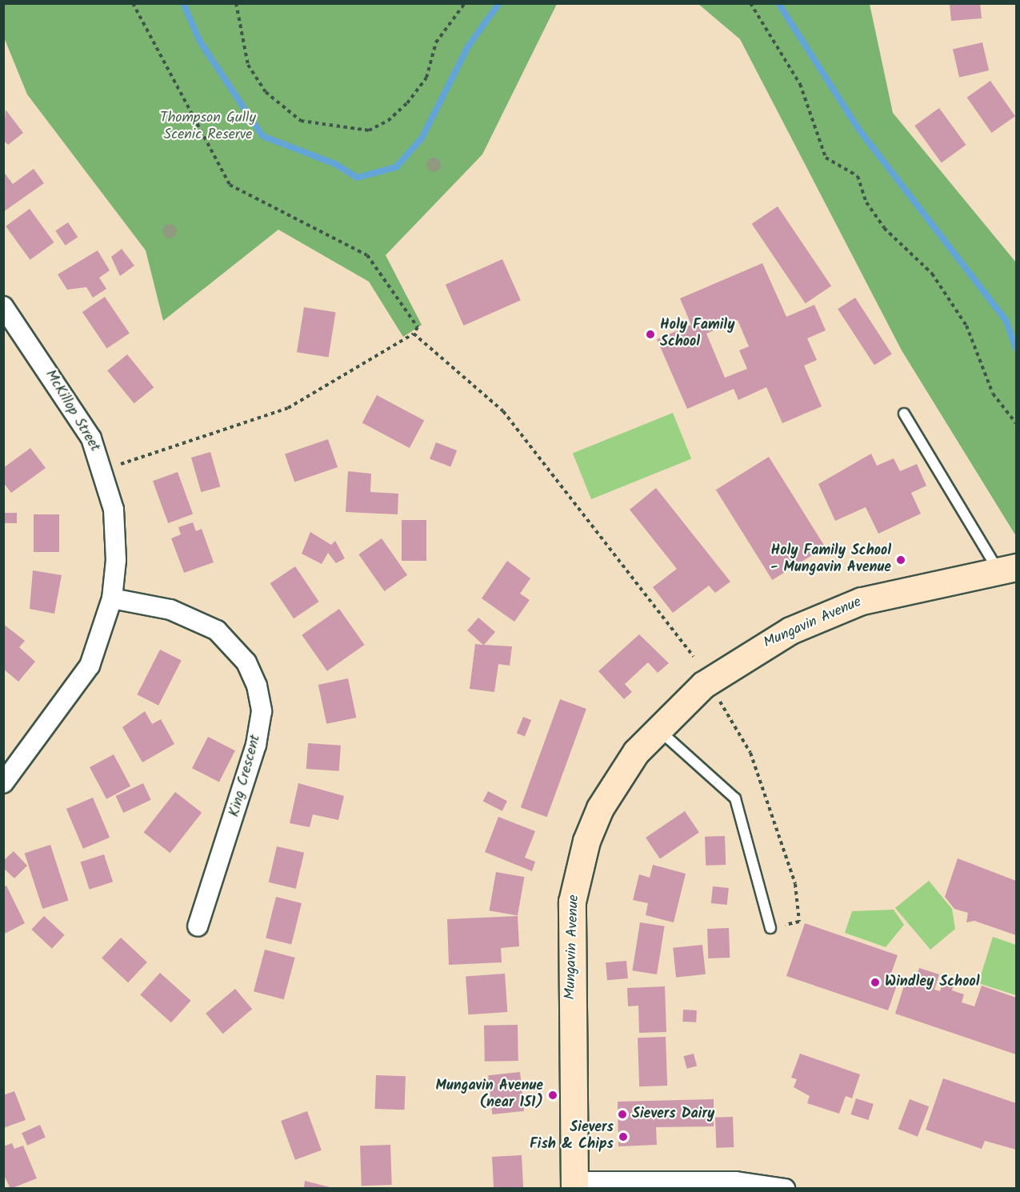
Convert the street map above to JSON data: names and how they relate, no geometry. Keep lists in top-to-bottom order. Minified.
{"streets":{"main road":["Mungavin Avenue"],"street":["McKillop Street","King Crescent"]},"crossings":[["McKillop Street","King Crescent"]],"parks":["Thompson Gully Scenic Reserve"],"places":["Holy Family School","Holy Family School - Mungavin Avenue","Windley School","Mungavin Avenue (near 151)","Sievers Dairy","Sievers Fish & Chips"]}
